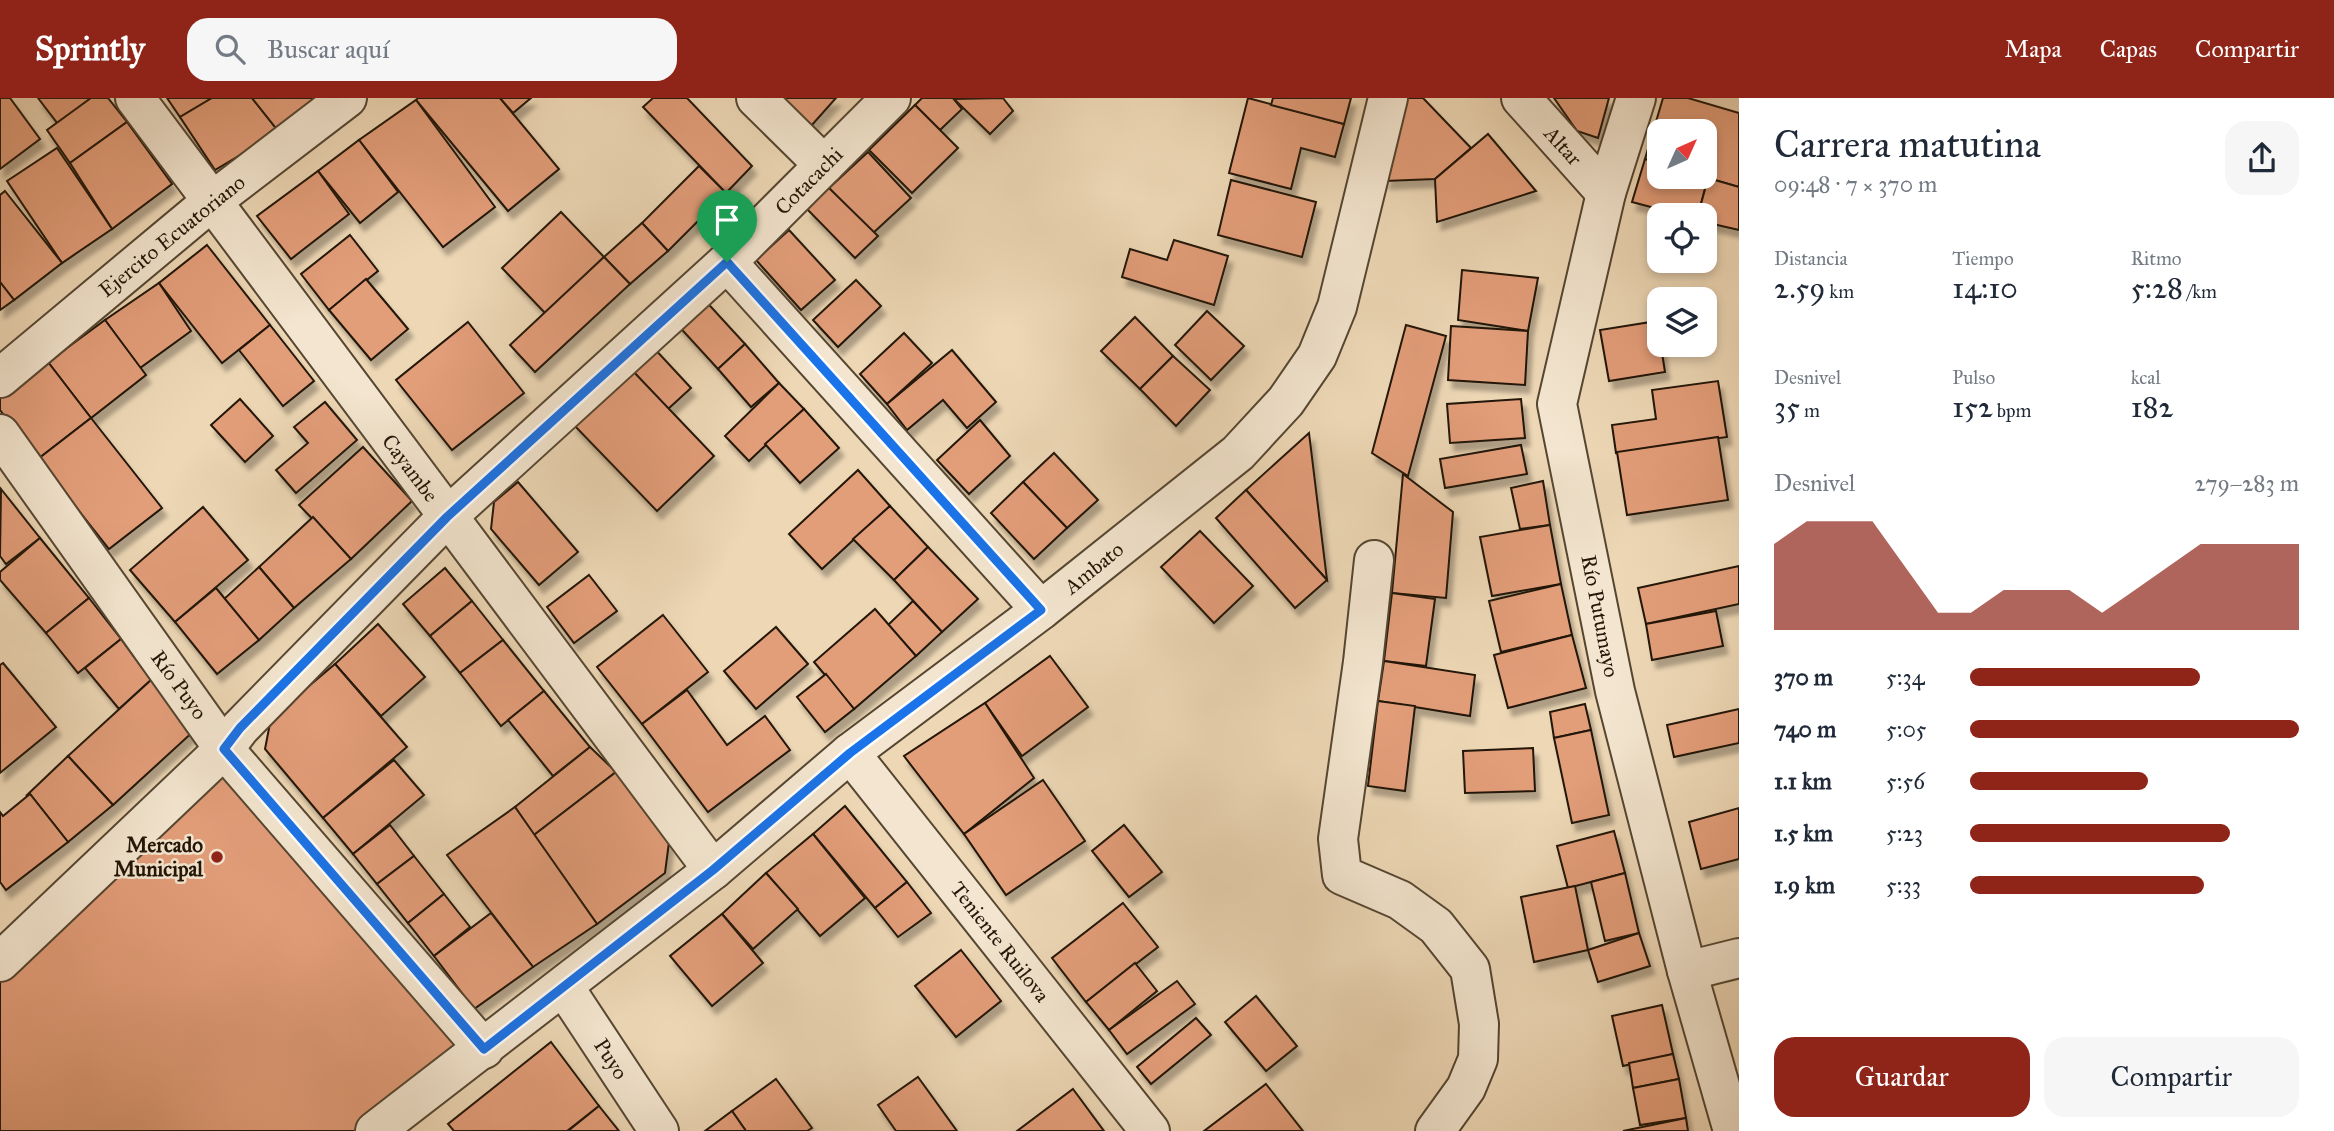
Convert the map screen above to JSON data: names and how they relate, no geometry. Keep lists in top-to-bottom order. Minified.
{"streets":{"street":["Altar","Cotacachi","Ejercito Ecuatoriano","Cayambe","Ambato","Río Putumayo","Río Puyo","Teniente Ruilova","Puyo"]},"crossings":[["Altar","Río Putumayo"],["Cotacachi","Cayambe"],["Cotacachi","Río Puyo"],["Ejercito Ecuatoriano","Cayambe"],["Cayambe","Ambato"],["Ambato","Río Puyo"],["Ambato","Teniente Ruilova"],["Ambato","Puyo"]],"places":["Mercado Municipal"],"north":"top right","page":{"header":"Sprintly","search":"Buscar aquí","nav":["Mapa","Capas","Compartir"],"heading":["Carrera matutina","09:48 · 7 × 370 m"],"stats":[["Distancia","2.59 km"],["Tiempo","14:10"],["Ritmo","5:28 /km"],["Desnivel","35 m"],["Pulso","152 bpm"],["kcal","182"]],"chart":["Desnivel","279–283 m"],"list":[{"name":"370 m","note":"5:34"},{"name":"740 m","note":"5:05"},{"name":"1.1 km","note":"5:56"},{"name":"1.5 km","note":"5:23"},{"name":"1.9 km","note":"5:33"}],"buttons":["Guardar","Compartir"]}}
